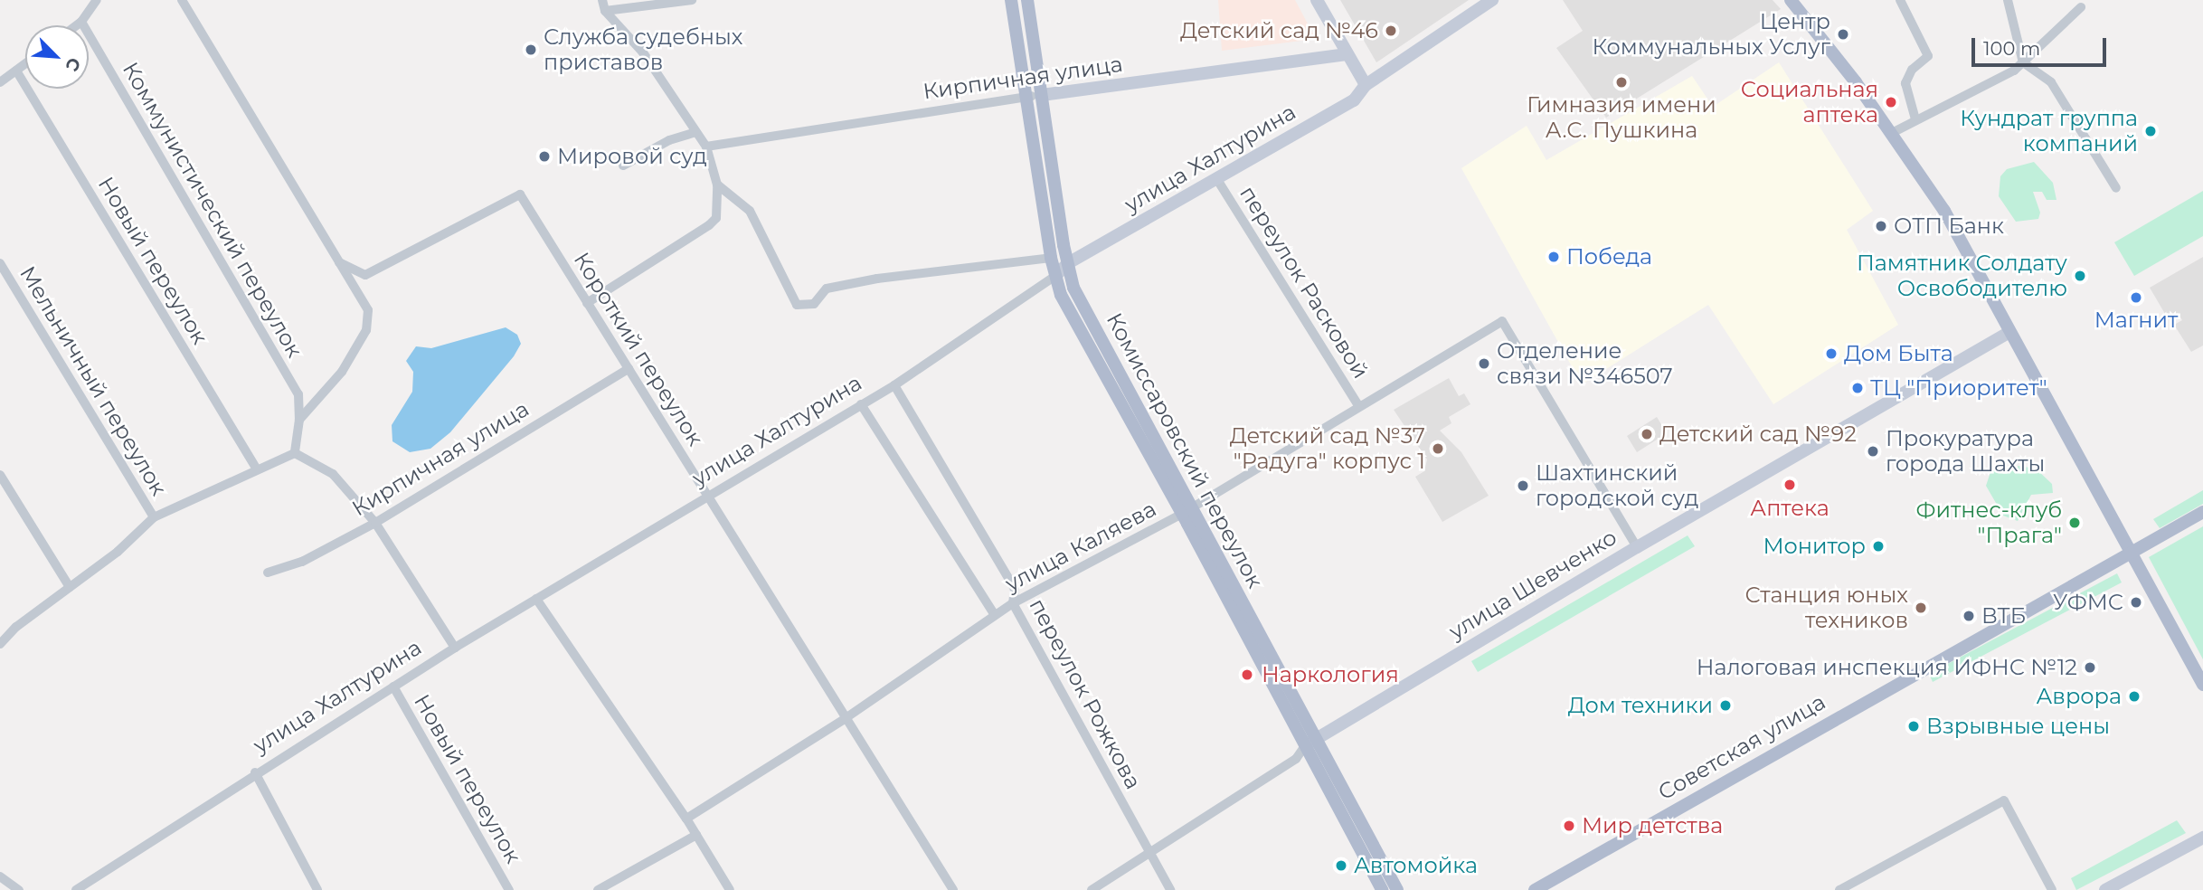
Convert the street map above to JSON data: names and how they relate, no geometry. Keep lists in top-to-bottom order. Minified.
{"streets":{"main road":["Кирпичная улица","улица Халтурина","Комиссаровский переулок","улица Шевченко","Советская улица"],"street":["Коммунистический переулок","Новый переулок","переулок Расковой","Короткий переулок","Мельничный переулок","улица Каляева","переулок Рожкова"]},"crossings":[["Кирпичная улица","Короткий переулок"],["Кирпичная улица","Комиссаровский переулок"],["улица Халтурина","Новый переулок"],["улица Халтурина","переулок Расковой"],["улица Халтурина","Короткий переулок"],["улица Халтурина","Комиссаровский переулок"],["улица Халтурина","переулок Рожкова"],["переулок Расковой","улица Каляева"],["Короткий переулок","улица Каляева"],["Комиссаровский переулок","улица Каляева"],["Комиссаровский переулок","улица Шевченко"],["улица Каляева","улица Шевченко"],["улица Каляева","переулок Рожкова"],["улица Шевченко","переулок Рожкова"]],"places":["Детский сад №46","Центр Коммунальных Услуг","Служба судебных приставов","Гимназия имени А.С. Пушкина","Социальная аптека","Кундрат группа компаний","Мировой суд","ОТП Банк","Победа","Памятник Солдату Освободителю","Магнит","Дом Быта","Отделение связи №346507","ТЦ \"Приоритет\"","Детский сад №92","Детский сад №37 \"Радуга\" корпус 1","Прокуратура города Шахты","Аптека","Шахтинский городской суд","Фитнес-клуб \"Прага\"","Монитор","УФМС","Станция юных техников","ВТБ","Налоговая инспекция ИФНС №12","Наркология","Аврора","Дом техники","Взрывные цены","Мир детства","Автомойка"],"scale_bar":"100 m","north":"bottom right"}
